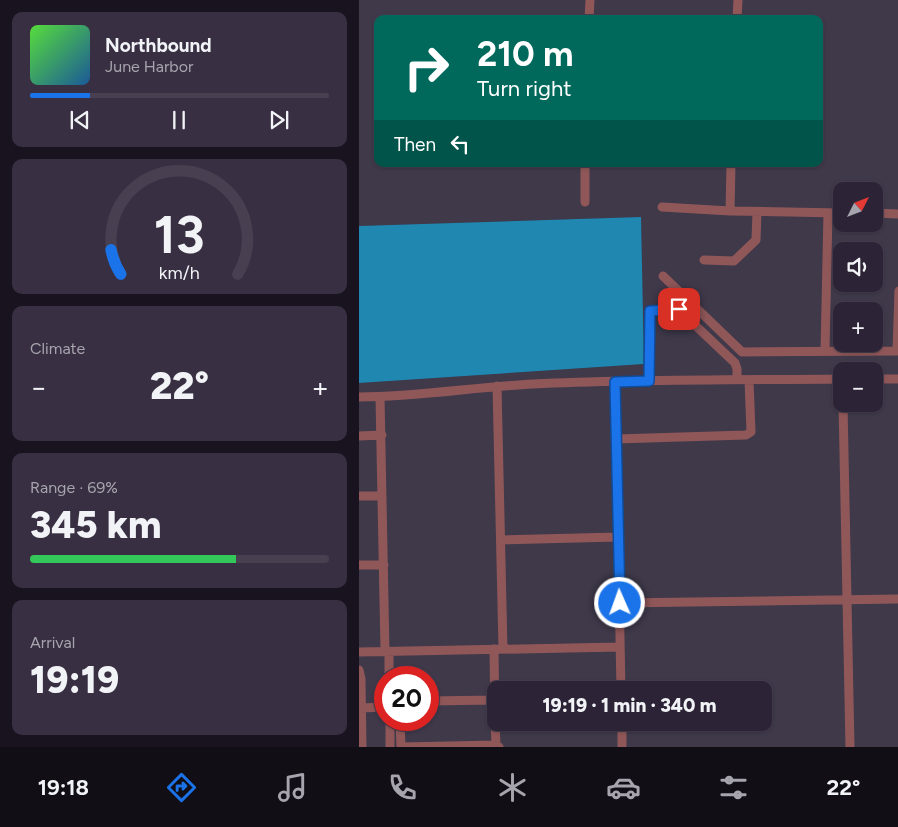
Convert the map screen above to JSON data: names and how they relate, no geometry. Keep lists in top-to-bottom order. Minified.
{"north":"top right","page":{"turn":["210 m","Turn right"],"song":["Northbound","June Harbor"],"then":"Then","map_buttons":["+","−"],"tile":["Climate",["Range · 69%","345 km"],["Arrival","19:19"]],"heat":["−","22°","+"],"limit":"20","trip":"19:19 · 1 min · 340 m","tabs":["19:18","22°"],"gauge":["13","km/h"]}}
